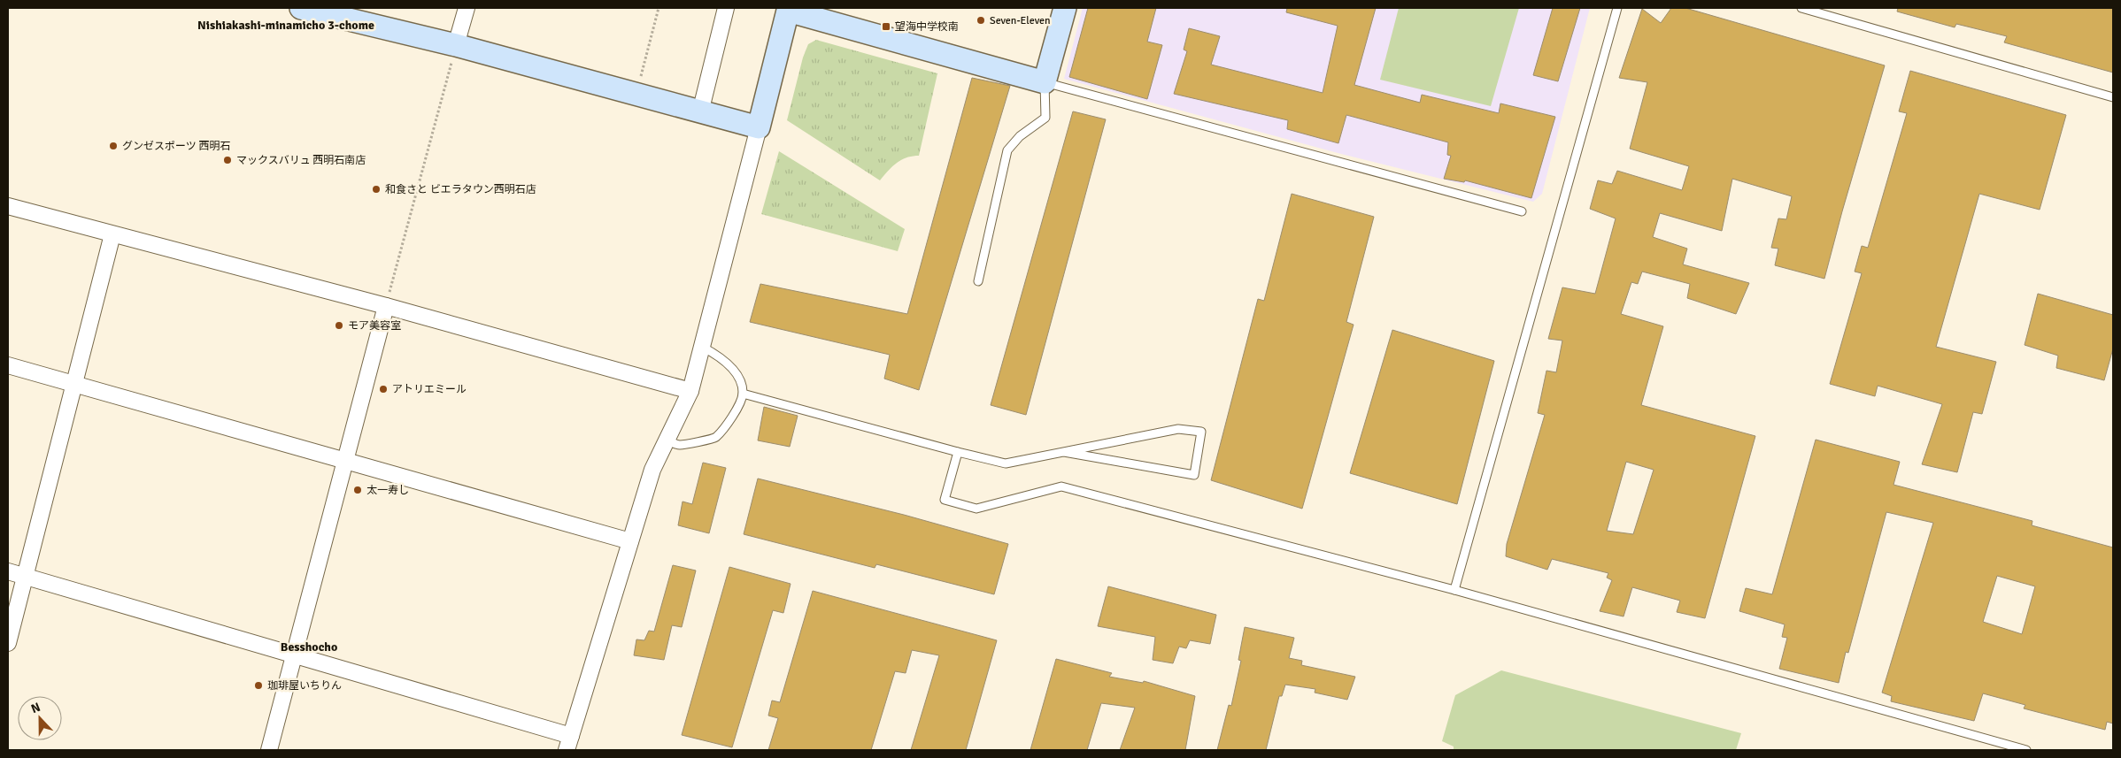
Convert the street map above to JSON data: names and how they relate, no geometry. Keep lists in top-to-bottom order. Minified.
{"districts":["Nishiakashi-minamicho 3-chome","Besshocho"],"places":{"other":["Seven-Eleven","グンゼスポーツ 西明石","マックスバリュ 西明石南店","和食さと ビエラタウン西明石店","モア美容室","アトリエミール","太一寿し","珈琲屋いちりん"],"transit":["望海中学校南"]},"north":"top"}
